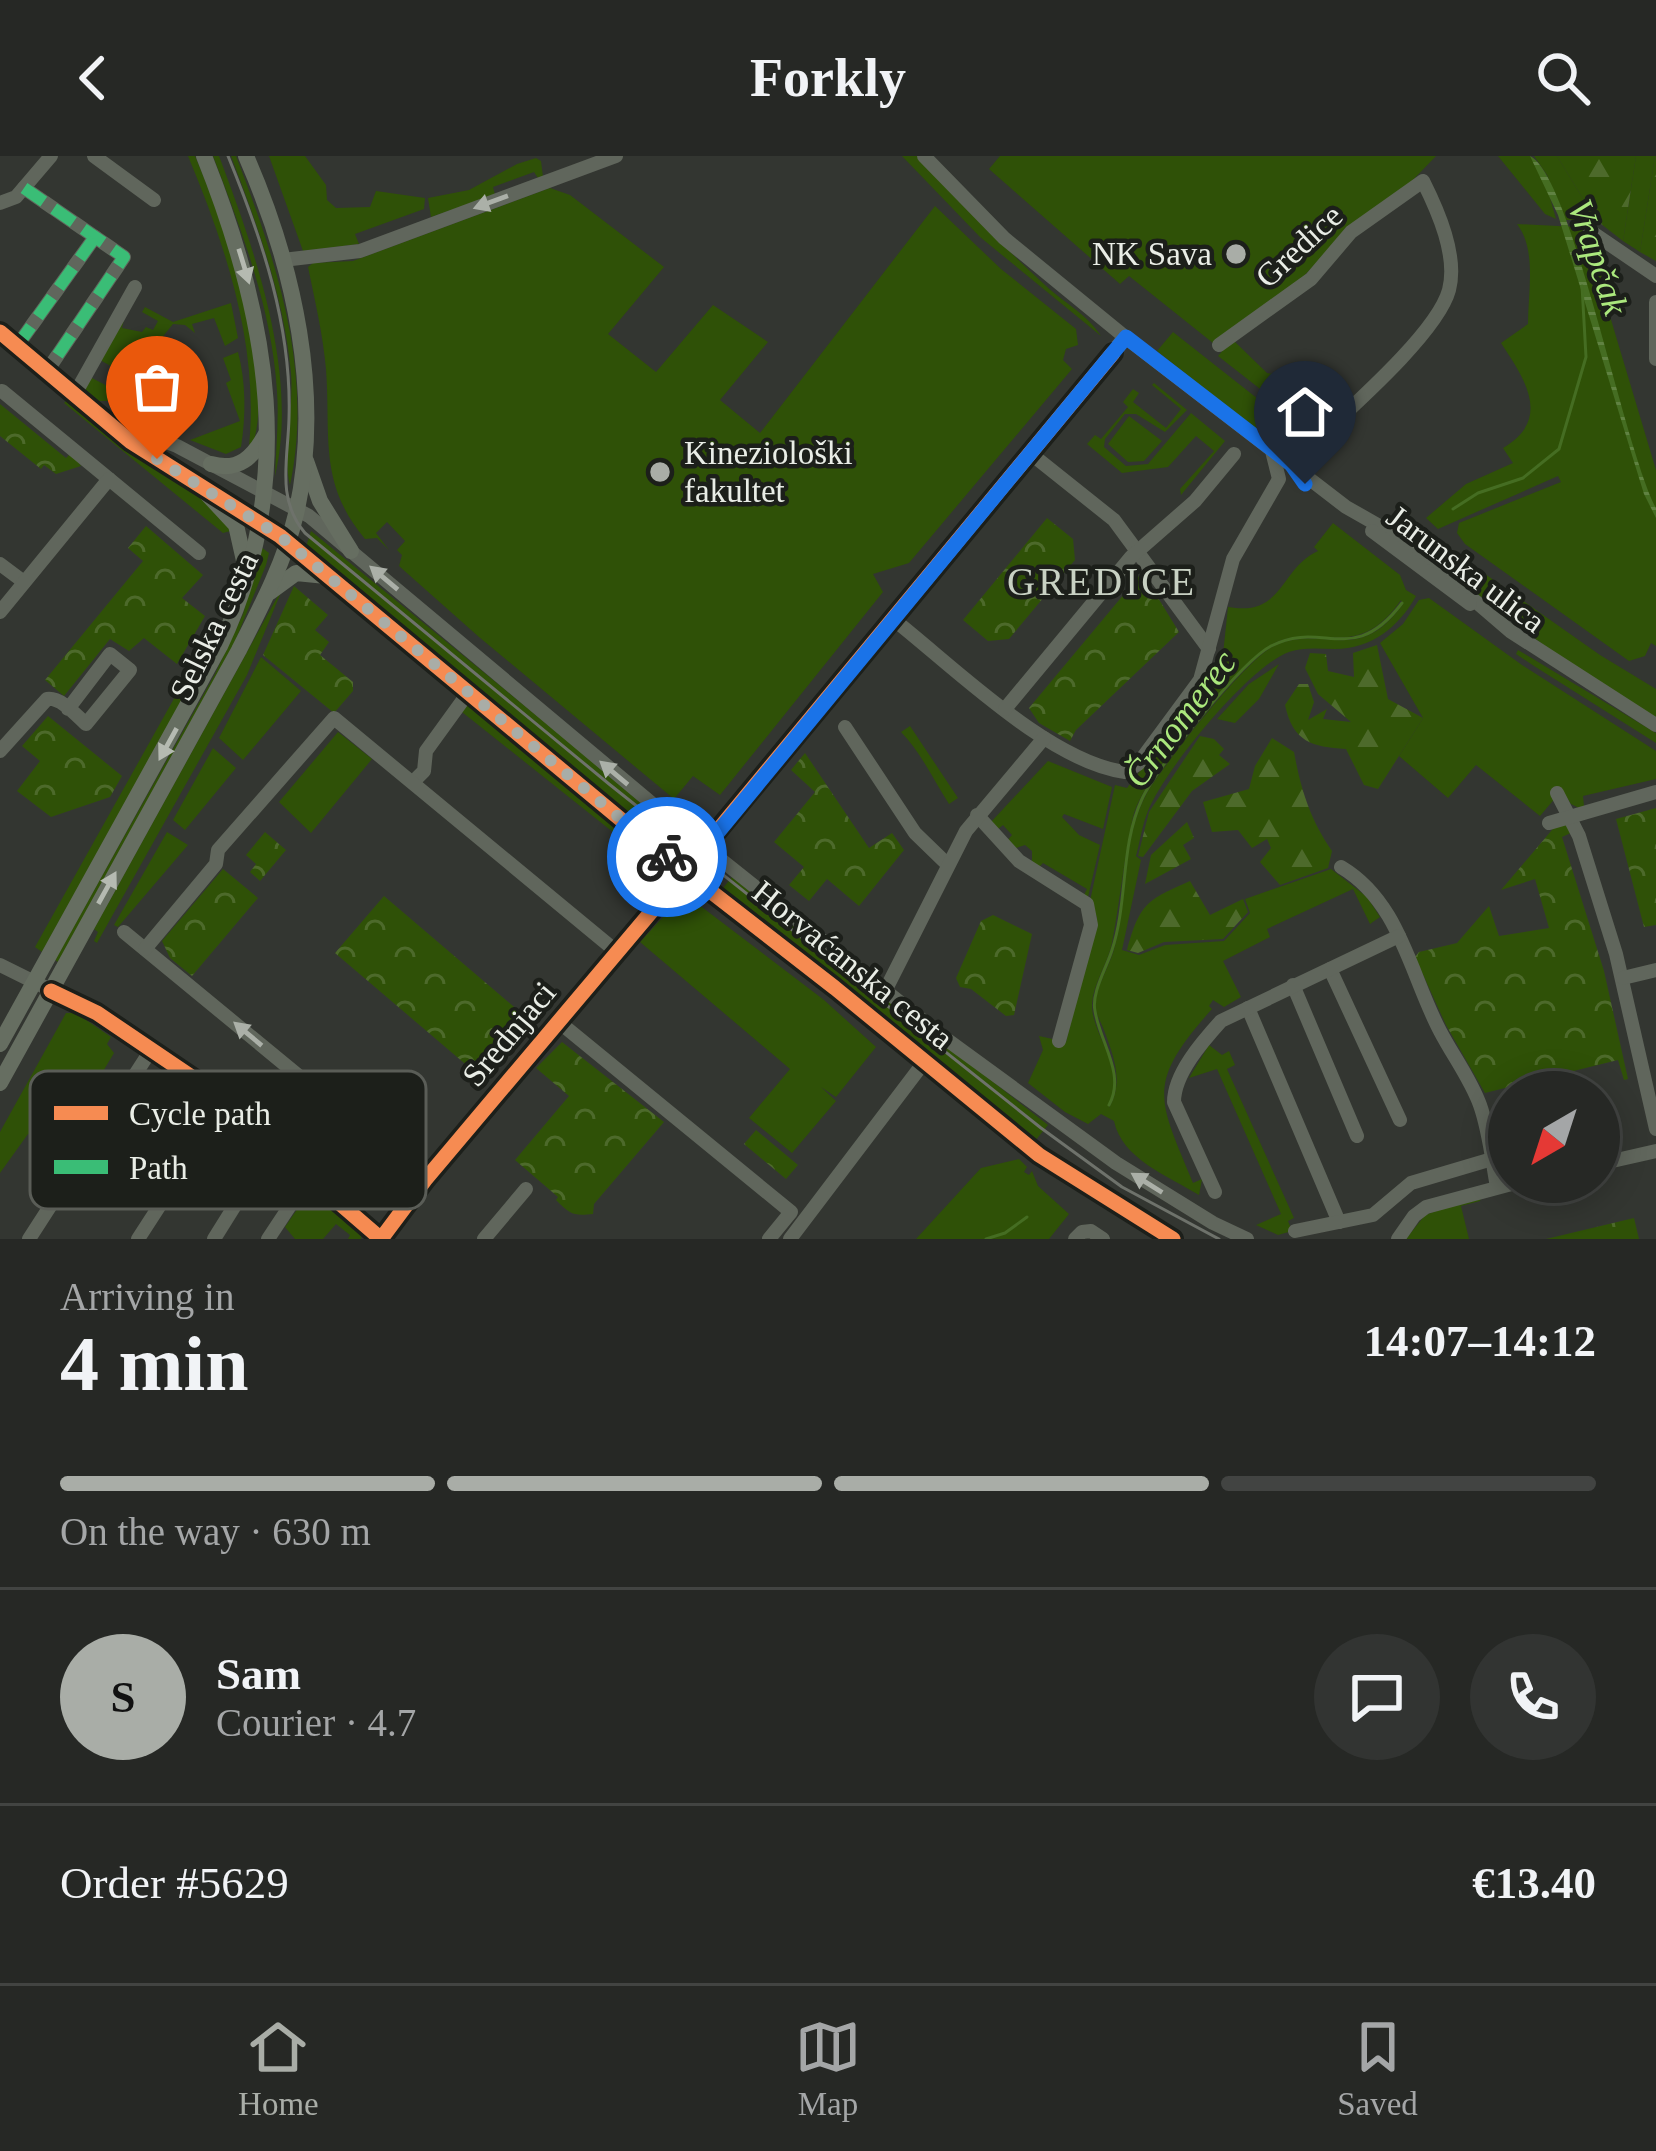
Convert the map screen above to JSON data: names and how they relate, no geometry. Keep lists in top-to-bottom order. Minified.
{"streets":{"main road":["Selska cesta"],"street":["Gredice","Jarunska ulica","Horvaćanska cesta","Srednjaci"]},"crossings":[["Gredice","Jarunska ulica"],["Jarunska ulica","Srednjaci"],["Selska cesta","Horvaćanska cesta"],["Horvaćanska cesta","Srednjaci"]],"districts":["GREDICE"],"water":["Vrapčak","Črnomerec"],"places":["NK Sava","Kineziološki fakultet"],"legend":["Cycle path","Path"],"north":"bottom left","page":{"header":"Forkly","heading":["4 min","Arriving in","14:07–14:12"],"panel":["Sam","Courier · 4.7","Order #5629","€13.40"],"bar":"On the way · 630 m","round":"S","tabs":["Home","Map","Saved"]}}
